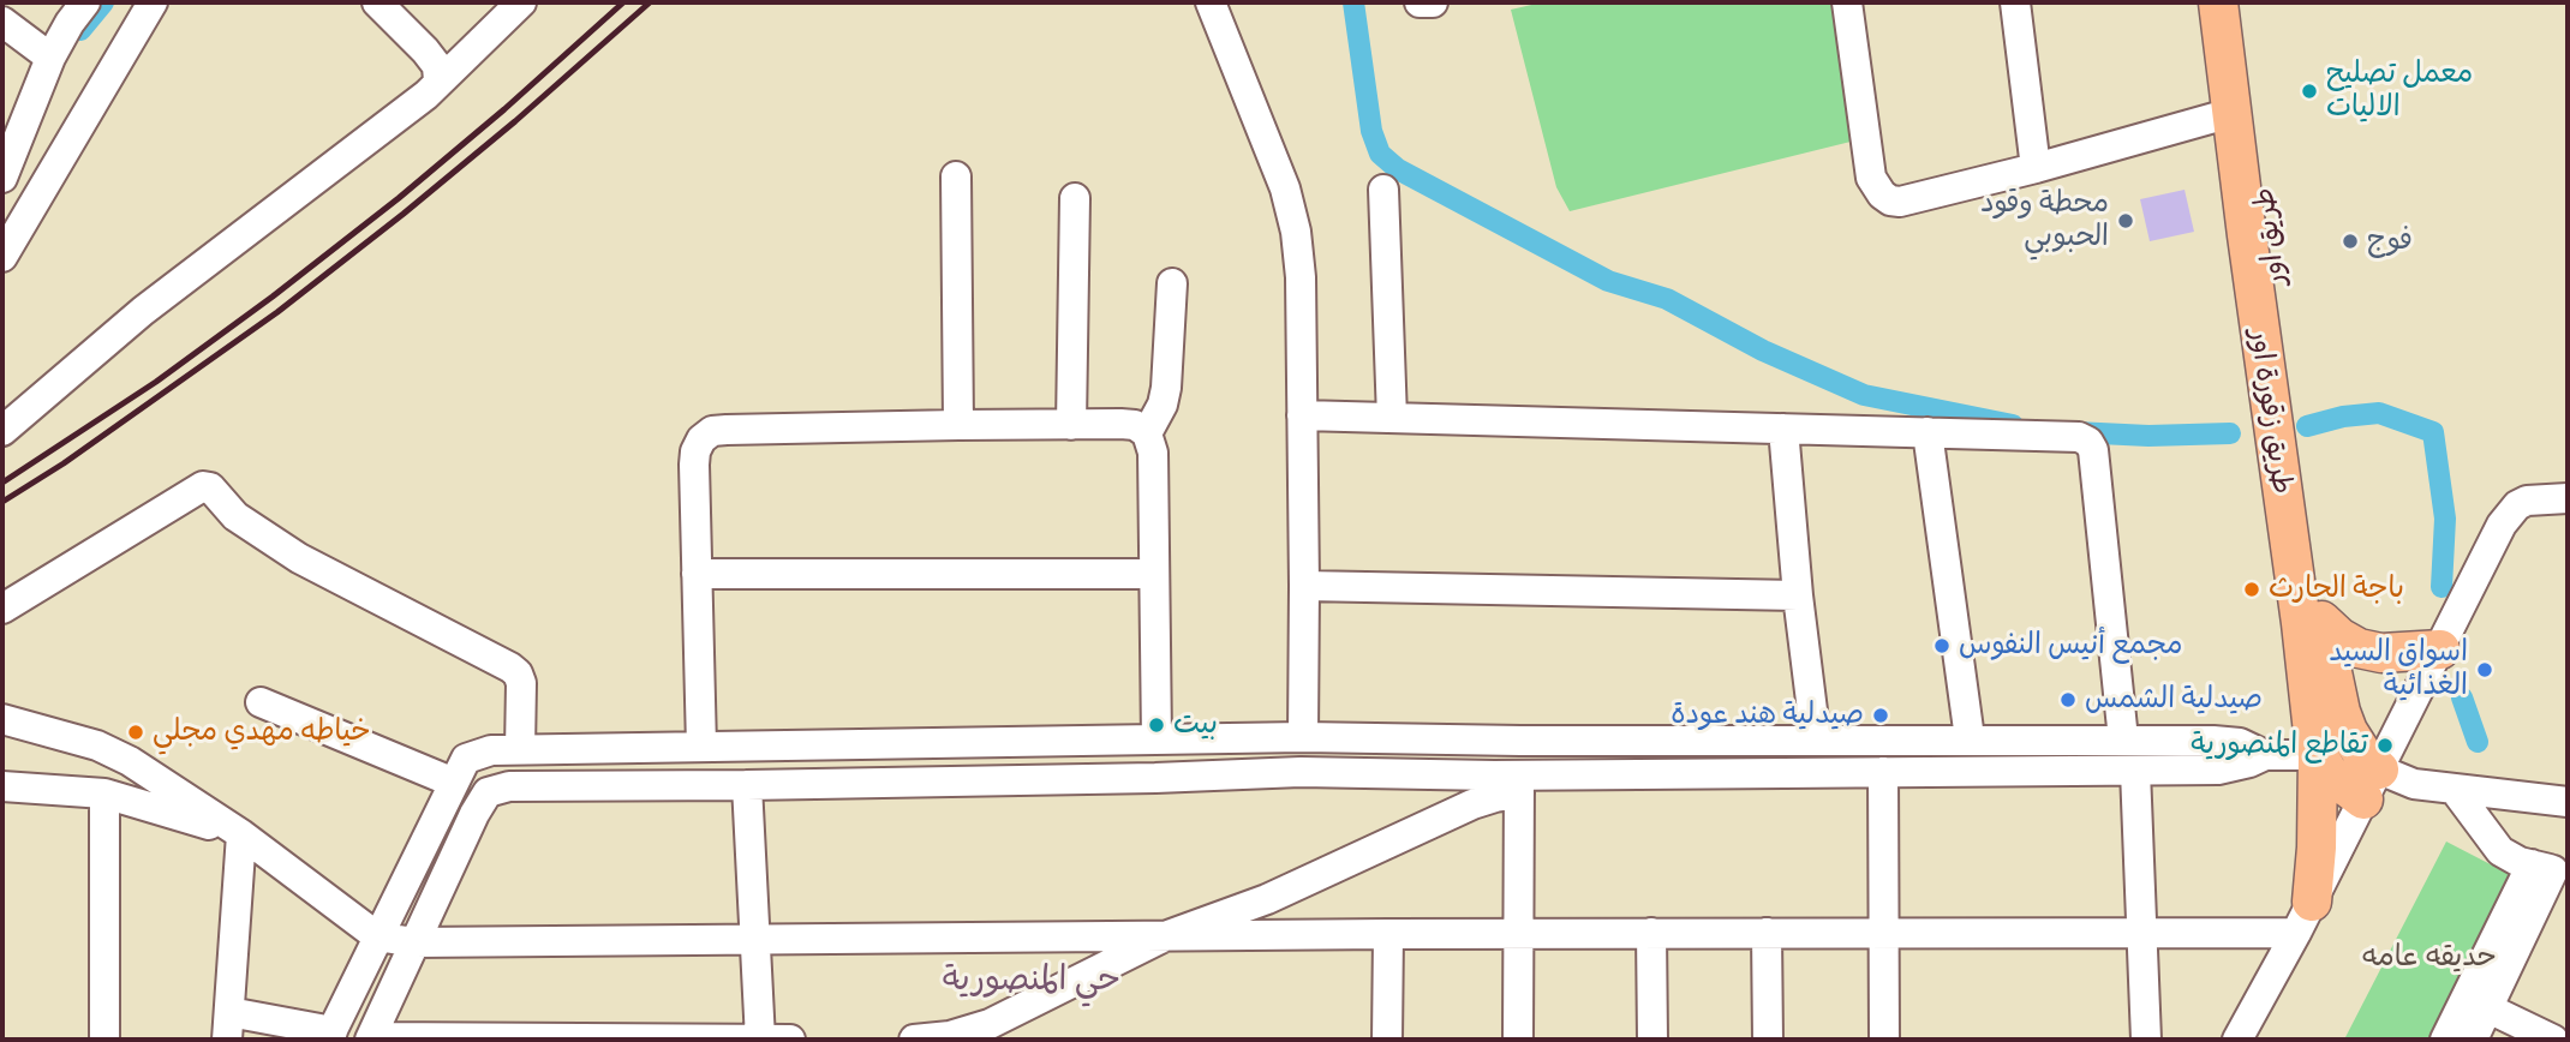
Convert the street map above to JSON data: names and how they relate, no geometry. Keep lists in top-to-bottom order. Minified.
{"streets":{"main road":["طريق اور","طريق زقورة اور"]},"crossings":[["طريق اور","طريق زقورة اور"]],"districts":["حي المنصورية"],"parks":["حديقه عامه"],"places":["معمل تصليح الاليات","محطة وقود الحبوبي","فوج","باجة الحارث","مجمع أنيس النفوس","اسواق السيد الغذائية","صيدلية الشمس","صيدلية هند عودة","بيت","خياطه مهدي مجلي","تقاطع المنصورية"]}
